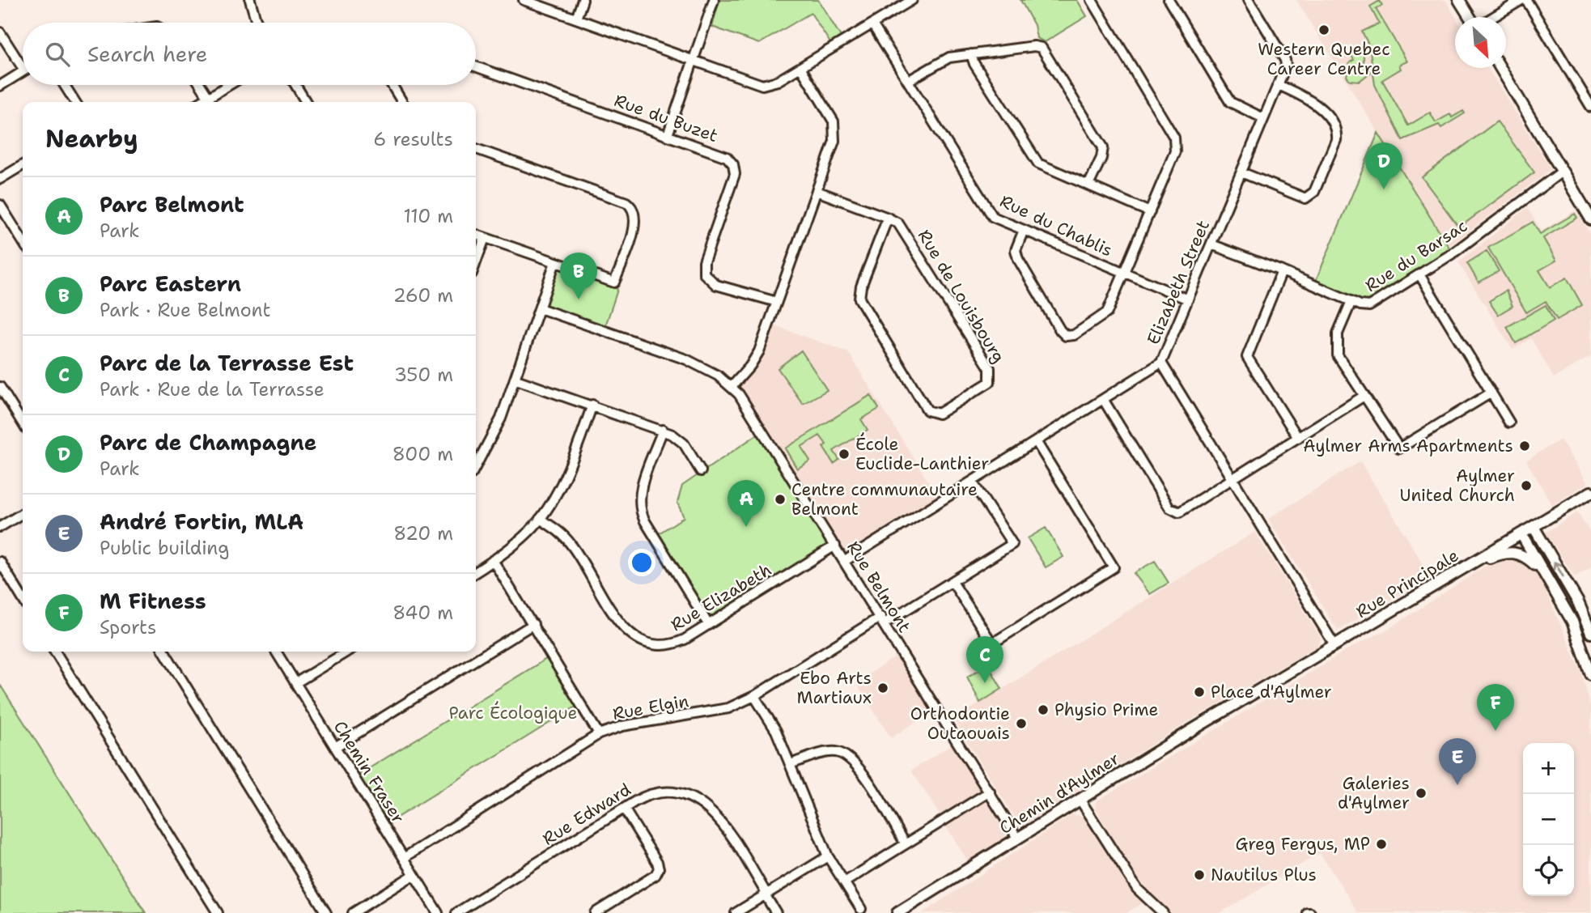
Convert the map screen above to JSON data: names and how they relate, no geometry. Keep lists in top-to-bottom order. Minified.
{"streets":{"main road":["Rue Principale","Chemin d'Aylmer"],"street":["Rue du Buzet","Rue du Chablis","Rue du Barsac","Elizabeth Street","Rue de Louisbourg","Rue Belmont","Rue Elizabeth","Rue Elgin","Chemin Fraser","Rue Edward"]},"crossings":[["Rue du Chablis","Elizabeth Street"],["Rue du Barsac","Elizabeth Street"],["Elizabeth Street","Rue Belmont"],["Elizabeth Street","Rue Elgin"],["Rue Principale","Chemin d'Aylmer"],["Rue Belmont","Rue Elizabeth"],["Rue Belmont","Rue Elgin"],["Rue Belmont","Chemin d'Aylmer"],["Rue Elgin","Chemin Fraser"]],"parks":["Parc Écologique"],"places":["Western Quebec Career Centre","Aylmer Arms Apartments","École Euclide-Lanthier","Aylmer United Church","Centre communautaire Belmont","Ebo Arts Martiaux","Place d'Aylmer","Physio Prime","Orthodontie Outaouais","Galeries d'Aylmer","Greg Fergus, MP","Nautilus Plus"],"north":"bottom right","page":{"search":"Search here","heading":["Nearby","6 results"],"pins":["D","B","A","C","F","E"],"list":[{"mark":"A","name":"Parc Belmont","note":"Park","value":"110 m"},{"mark":"B","name":"Parc Eastern","note":"Park · Rue Belmont","value":"260 m"},{"mark":"C","name":"Parc de la Terrasse Est","note":"Park · Rue de la Terrasse","value":"350 m"},{"mark":"D","name":"Parc de Champagne","note":"Park","value":"800 m"},{"mark":"E","name":"André Fortin, MLA","note":"Public building","value":"820 m"},{"mark":"F","name":"M Fitness","note":"Sports","value":"840 m"}],"map_buttons":["+","−"]}}
